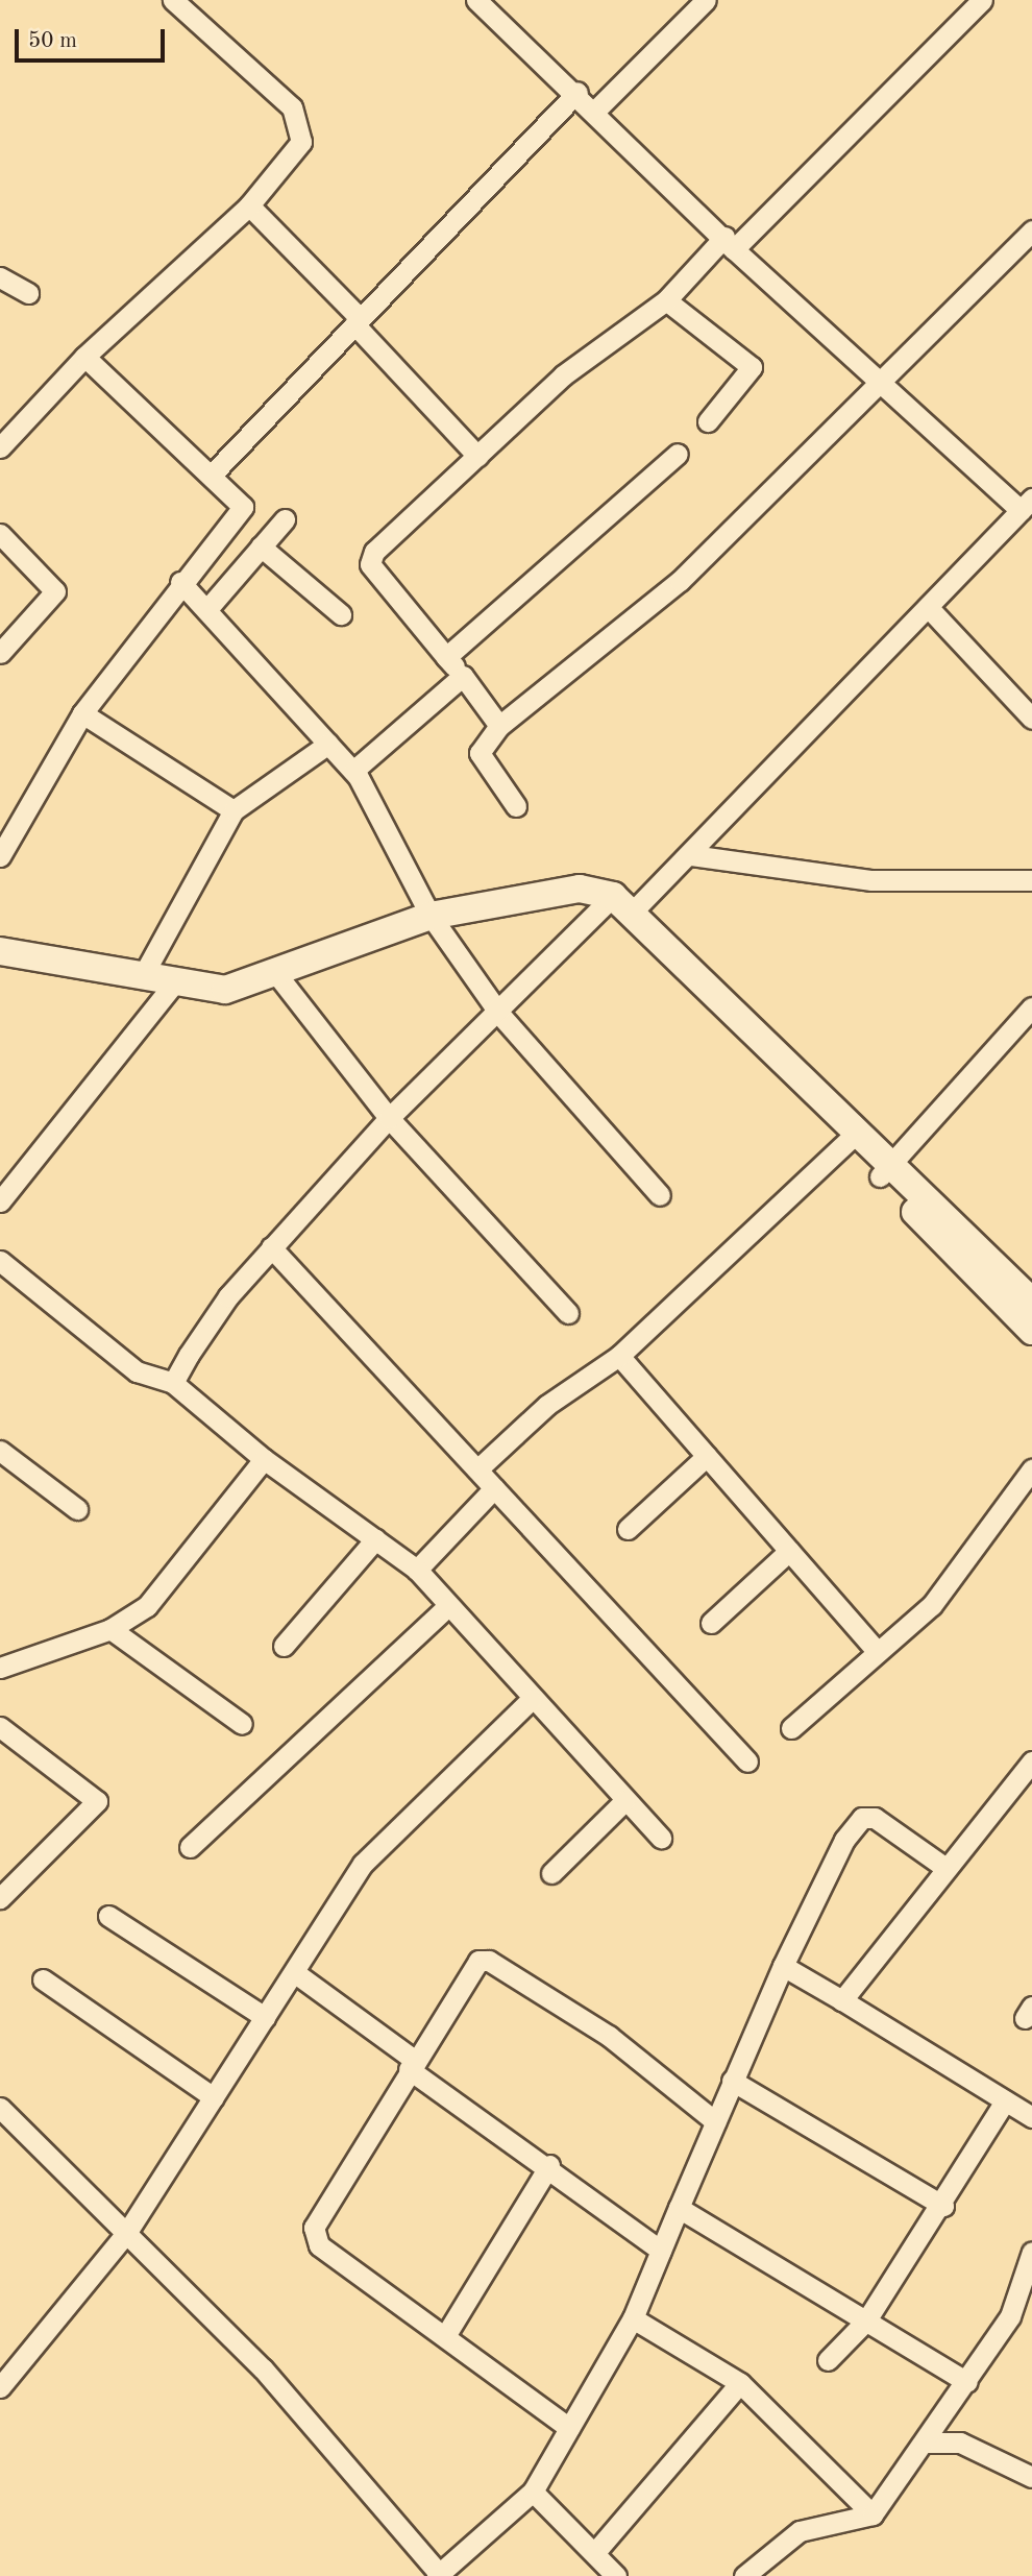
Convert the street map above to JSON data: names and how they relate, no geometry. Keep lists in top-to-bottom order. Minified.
{"scale_bar":"50 m"}
